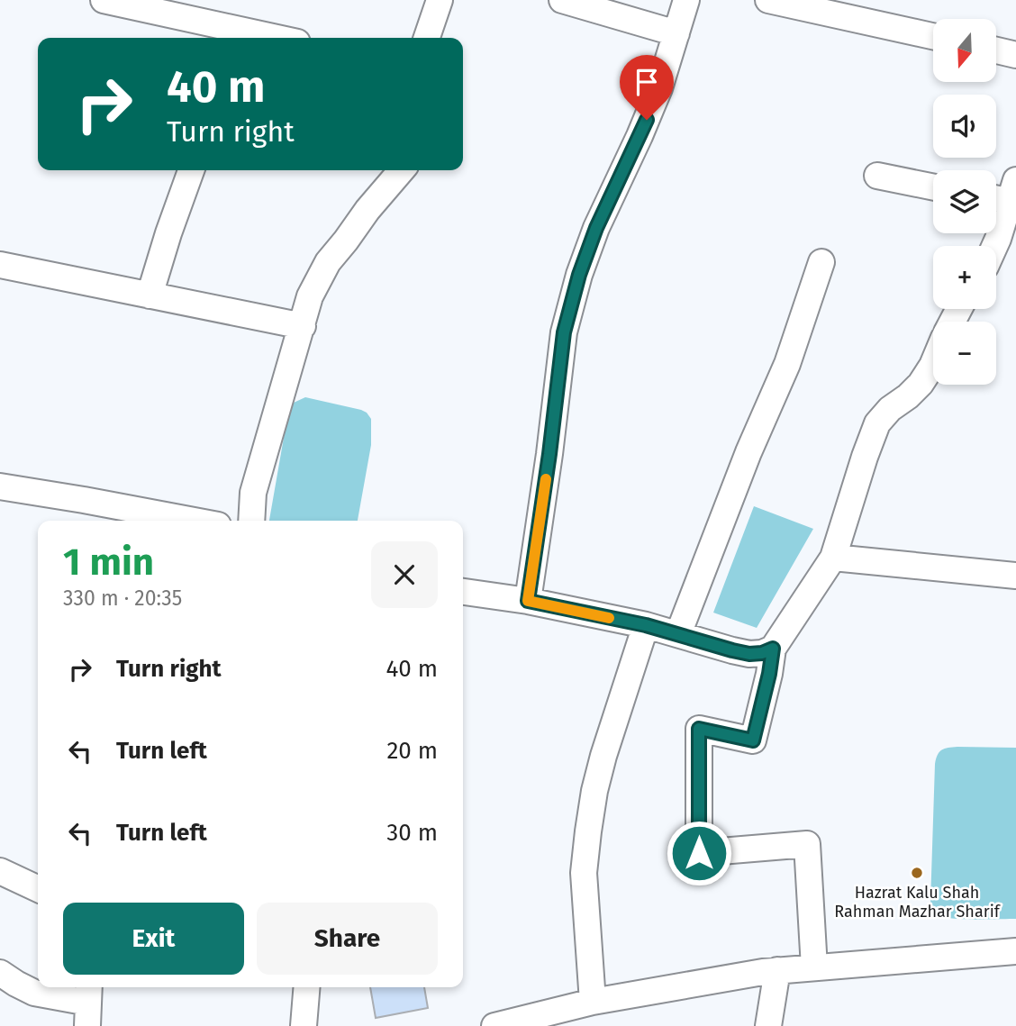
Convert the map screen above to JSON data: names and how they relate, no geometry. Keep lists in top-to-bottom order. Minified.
{"places":["Hazrat Kalu Shah Rahman Mazhar Sharif"],"north":"bottom","page":{"map_buttons":["+","−"],"turn":["40 m","Turn right"],"heading":["1 min","330 m · 20:35"],"list":[{"name":"Turn right","value":"40 m"},{"name":"Turn left","value":"20 m"},{"name":"Turn left","value":"30 m"}],"buttons":["Exit","Share"]}}
